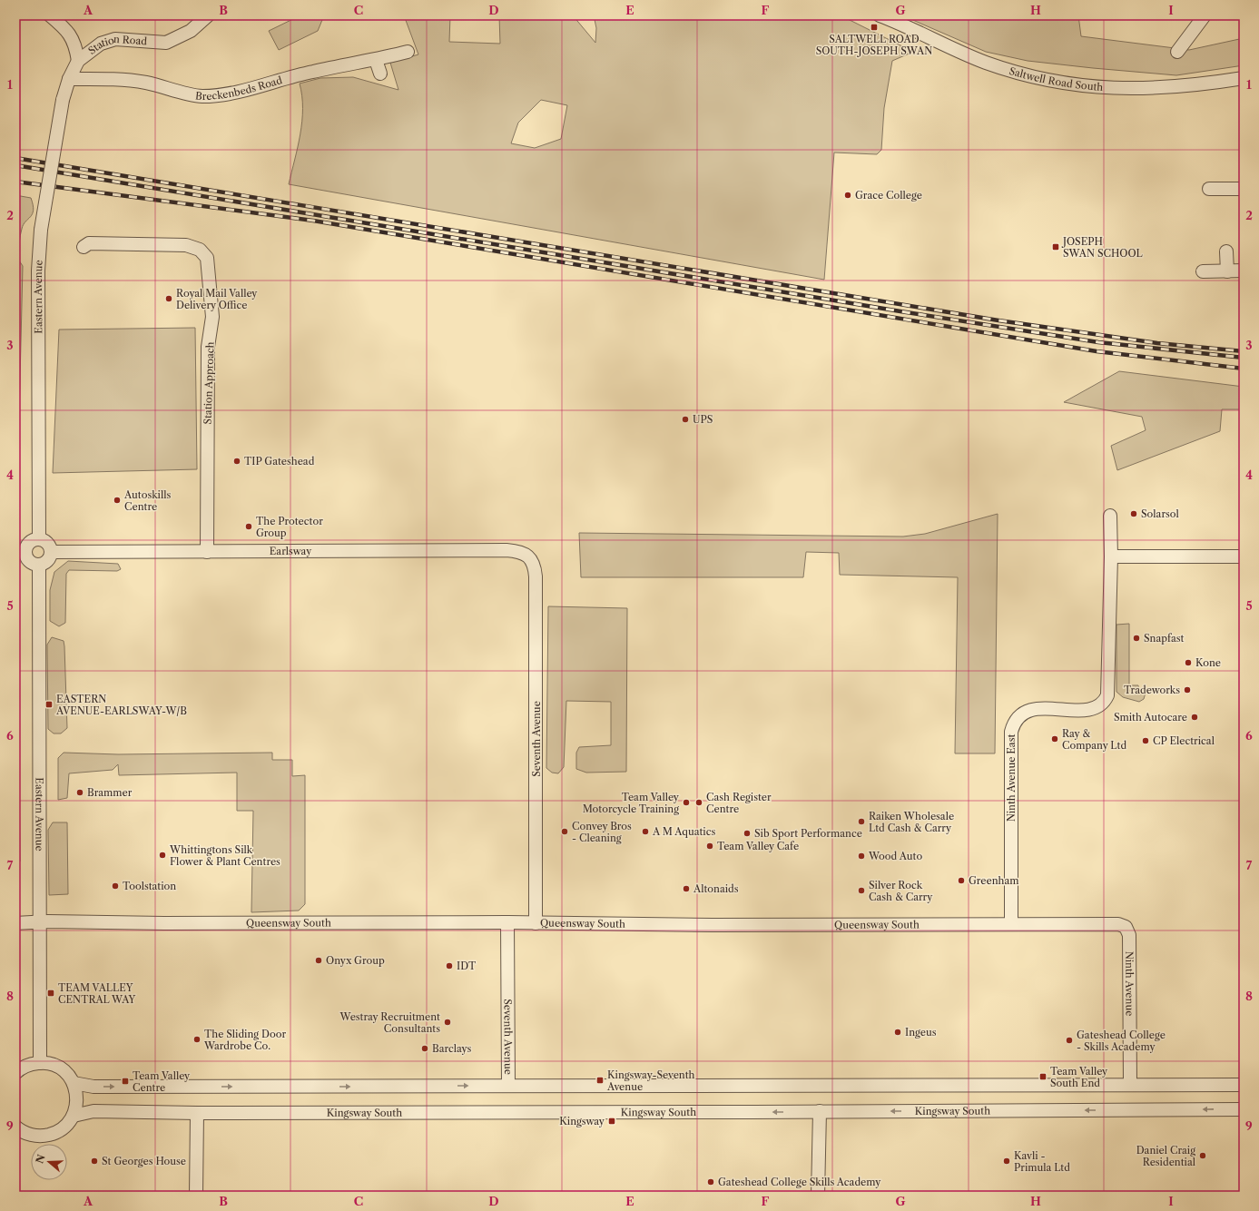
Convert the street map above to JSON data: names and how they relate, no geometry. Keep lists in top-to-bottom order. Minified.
{"streets":{"street":["Station Road","Saltwell Road South","Breckenbeds Road","Eastern Avenue","Station Approach","Earlsway","Seventh Avenue","Ninth Avenue East","Queensway South","Ninth Avenue","Kingsway South"]},"crossings":[["Station Road","Eastern Avenue"],["Breckenbeds Road","Eastern Avenue"],["Eastern Avenue","Earlsway"],["Eastern Avenue","Queensway South"],["Station Approach","Earlsway"],["Earlsway","Seventh Avenue"],["Seventh Avenue","Queensway South"],["Ninth Avenue East","Queensway South"],["Queensway South","Ninth Avenue"]],"places":{"transit":["SALTWELL ROAD SOUTH-JOSEPH SWAN","JOSEPH SWAN SCHOOL","EASTERN AVENUE-EARLSWAY-W/B","TEAM VALLEY CENTRAL WAY","Team Valley South End","Kingsway-Seventh Avenue","Team Valley Centre","Kingsway"],"other":["Grace College","Royal Mail Valley Delivery Office","UPS","TIP Gateshead","Autoskills Centre","Solarsol","The Protector Group","Snapfast","Kone","Tradeworks","Smith Autocare","Ray & Company Ltd","CP Electrical","Brammer","Team Valley Motorcycle Training","Cash Register Centre","Raiken Wholesale Ltd Cash & Carry","Convey Bros - Cleaning","A M Aquatics","Sib Sport Performance","Team Valley Cafe","Whittingtons Silk Flower & Plant Centres","Wood Auto","Greenham","Toolstation","Altonaids","Silver Rock Cash & Carry","Onyx Group","IDT","Westray Recruitment Consultants","Ingeus","The Sliding Door Wardrobe Co.","Gateshead College - Skills Academy","Barclays","Daniel Craig Residential","St Georges House","Kavli - Primula Ltd","Gateshead College Skills Academy"]},"north":"left","grid":{"columns":["A","B","C","D","E","F","G","H","I"],"rows":["1","2","3","4","5","6","7","8","9"]}}
